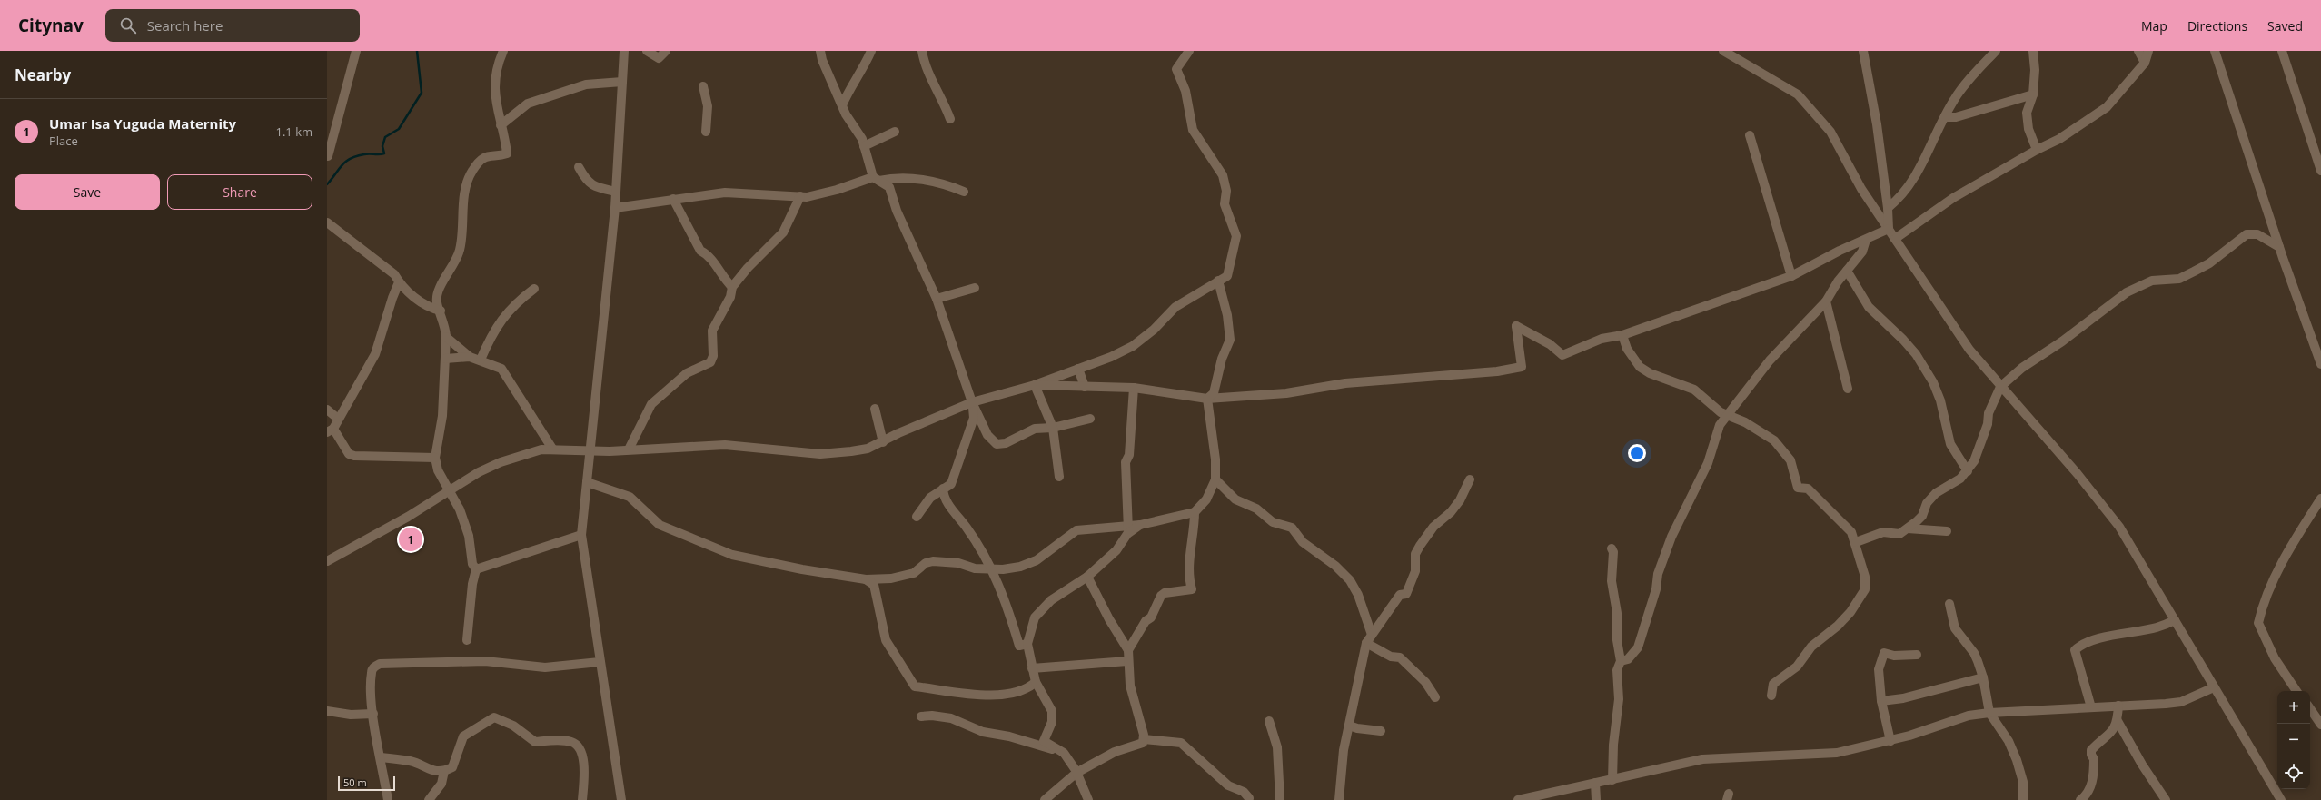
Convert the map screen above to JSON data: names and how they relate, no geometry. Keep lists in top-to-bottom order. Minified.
{"scale_bar":"50 m","page":{"header":"Citynav","search":"Search here","nav":["Map","Directions","Saved"],"heading":"Nearby","list":[{"mark":"1","name":"Umar Isa Yuguda Maternity","note":"Place","value":"1.1 km"}],"buttons":["Save","Share"],"pins":"1","map_buttons":["+","−"],"scale":"50 m"}}
